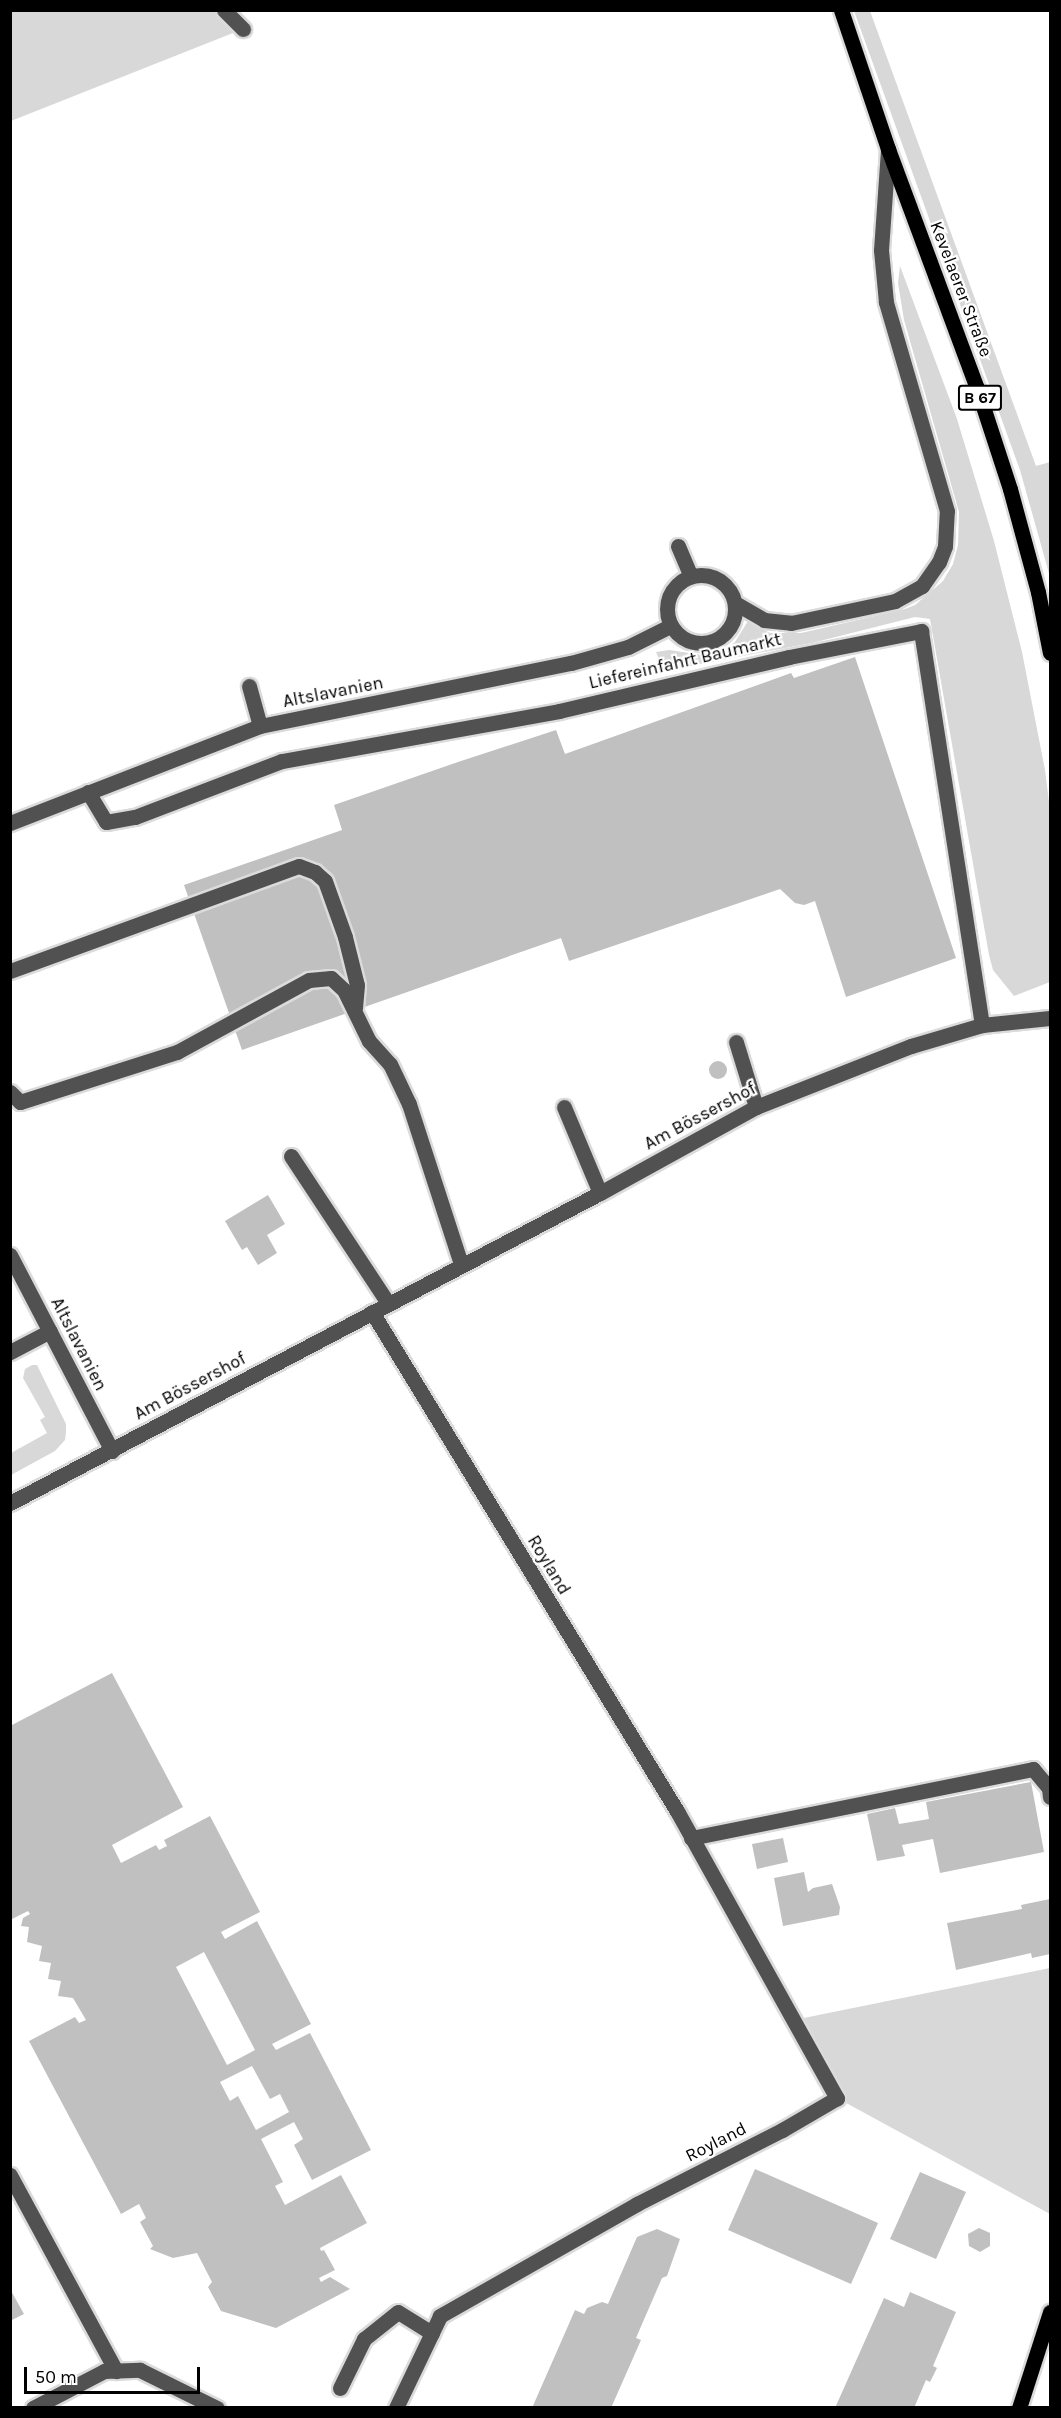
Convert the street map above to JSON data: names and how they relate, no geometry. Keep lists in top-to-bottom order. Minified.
{"streets":{"main road":["Kevelaerer Straße","B 67"],"street":["Liefereinfahrt Baumarkt","Altslavanien","Am Bössershof","Royland"]},"crossings":[["Liefereinfahrt Baumarkt","Altslavanien"],["Liefereinfahrt Baumarkt","Am Bössershof"],["Altslavanien","Am Bössershof"],["Am Bössershof","Royland"]],"scale_bar":"50 m"}
